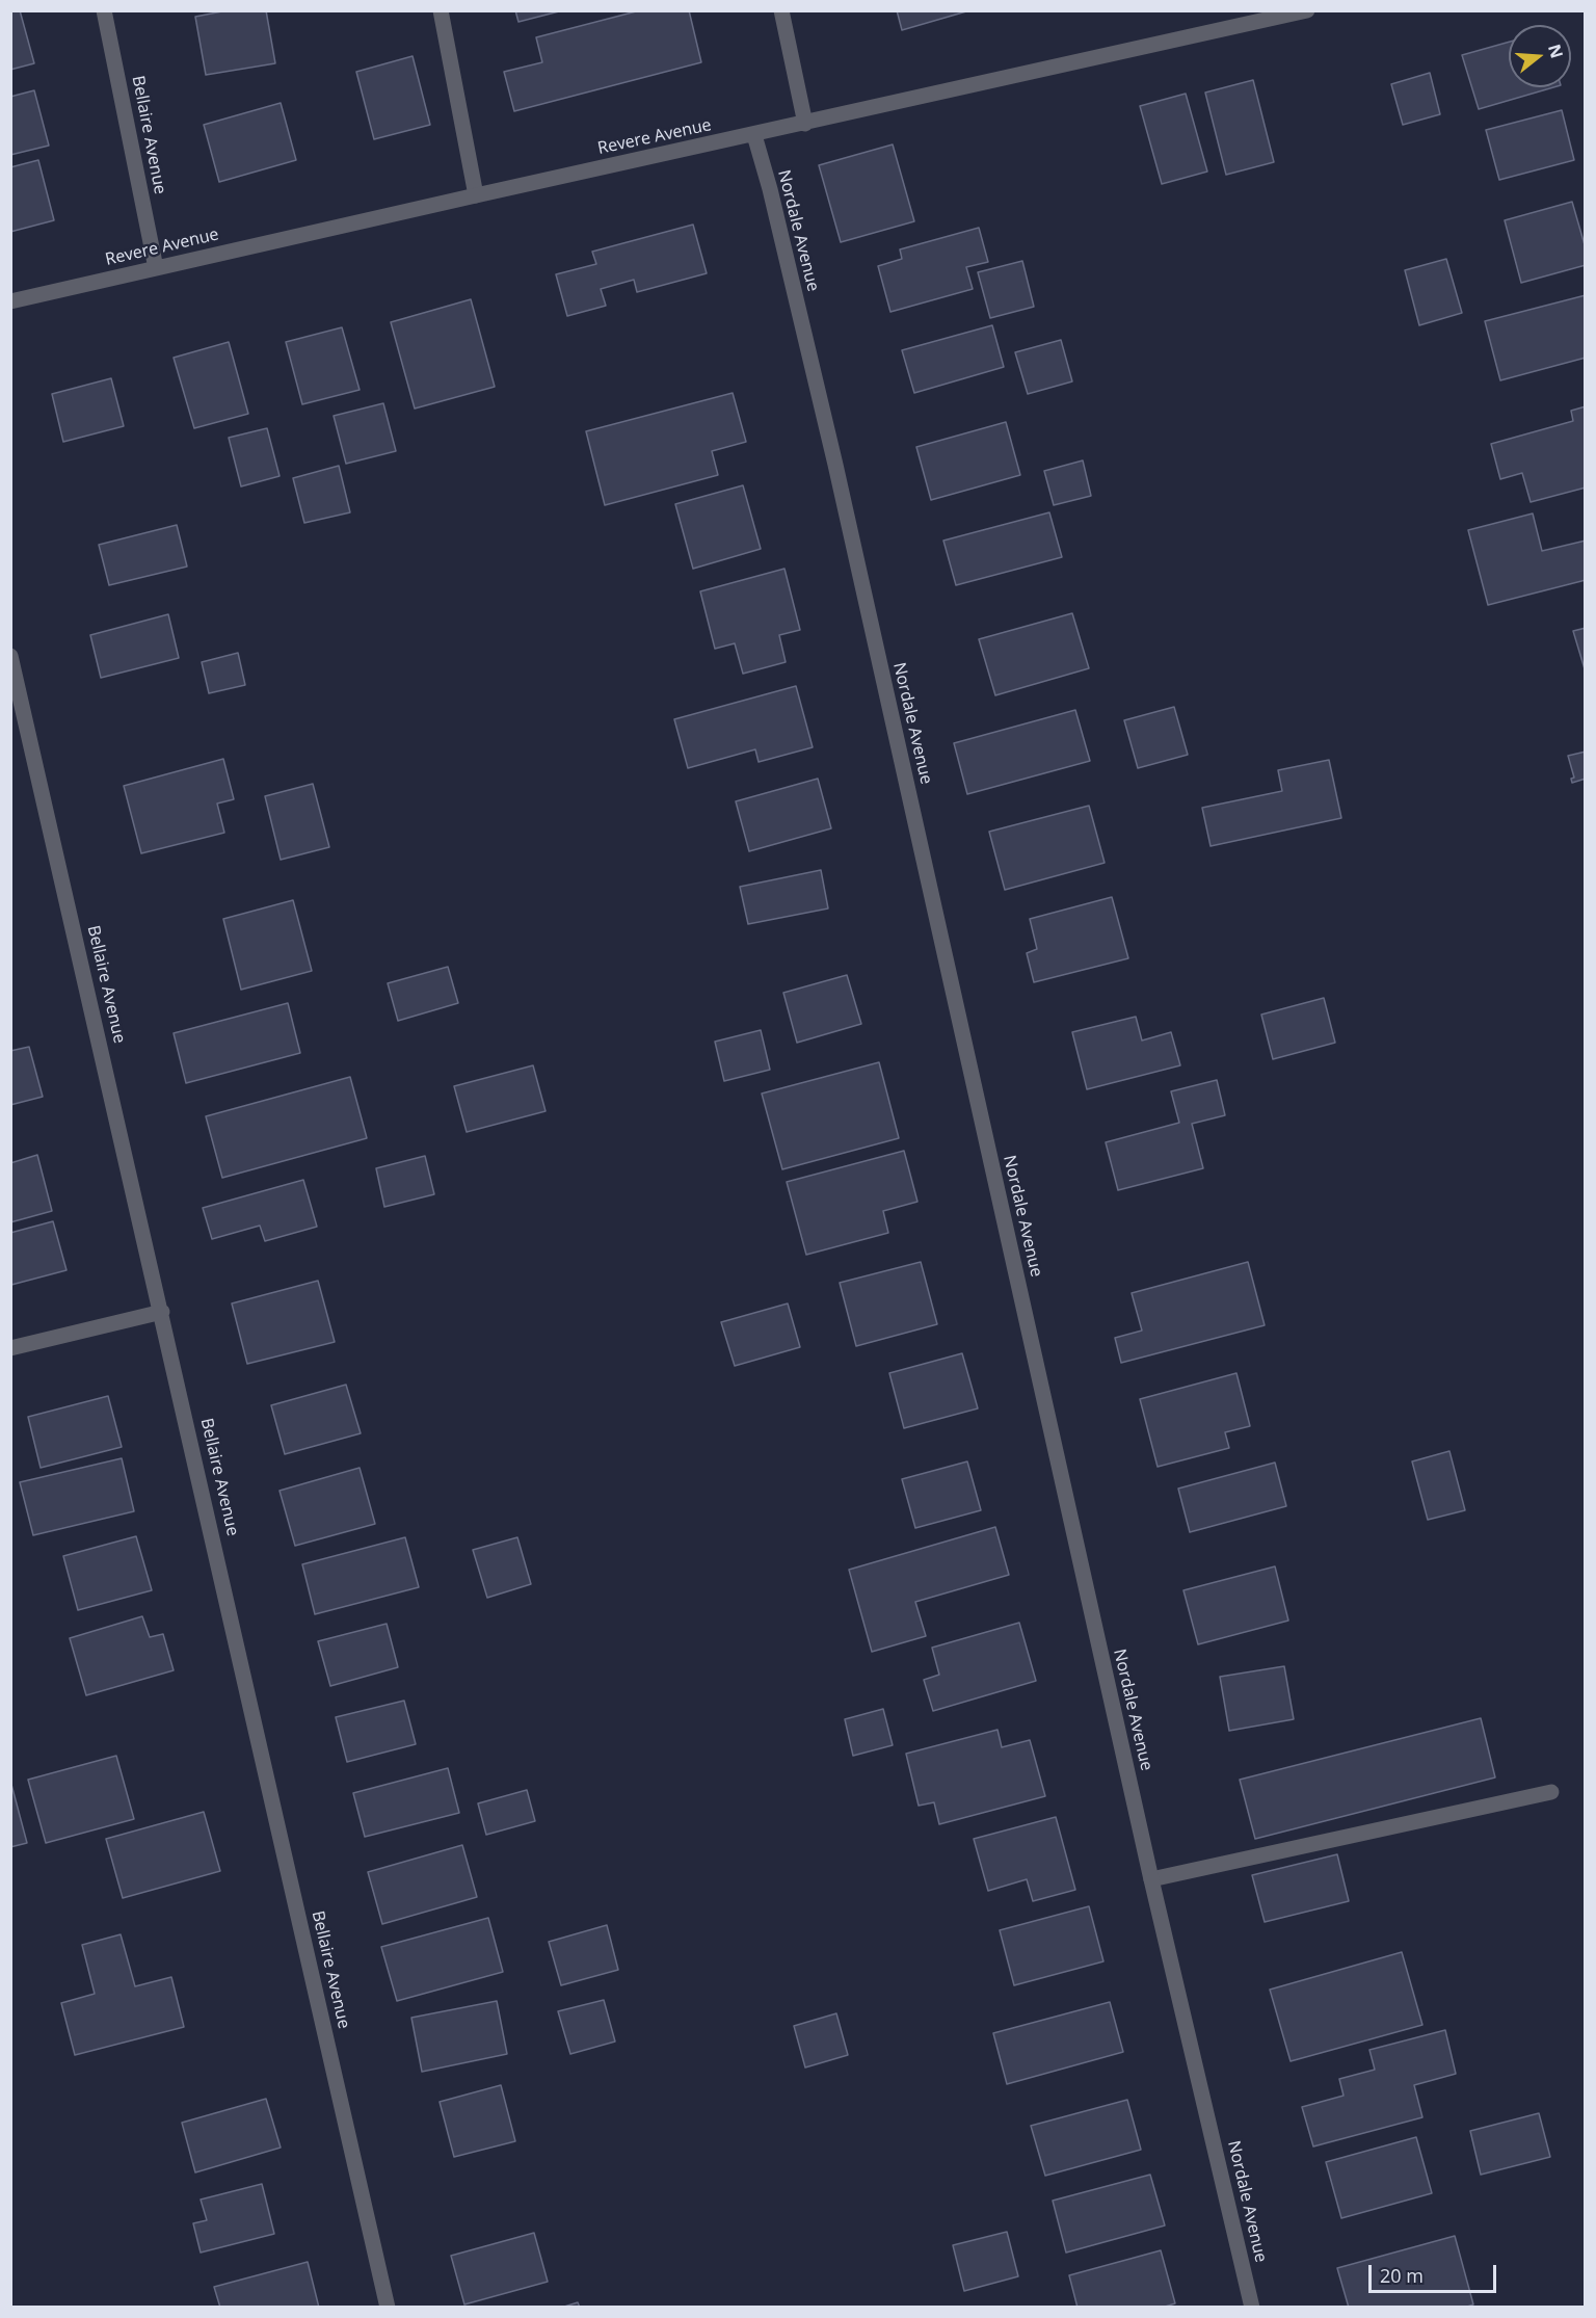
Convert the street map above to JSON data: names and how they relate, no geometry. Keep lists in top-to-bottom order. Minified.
{"streets":{"street":["Bellaire Avenue","Revere Avenue","Nordale Avenue"]},"crossings":[["Bellaire Avenue","Revere Avenue"],["Revere Avenue","Nordale Avenue"]],"scale_bar":"20 m","north":"right"}
